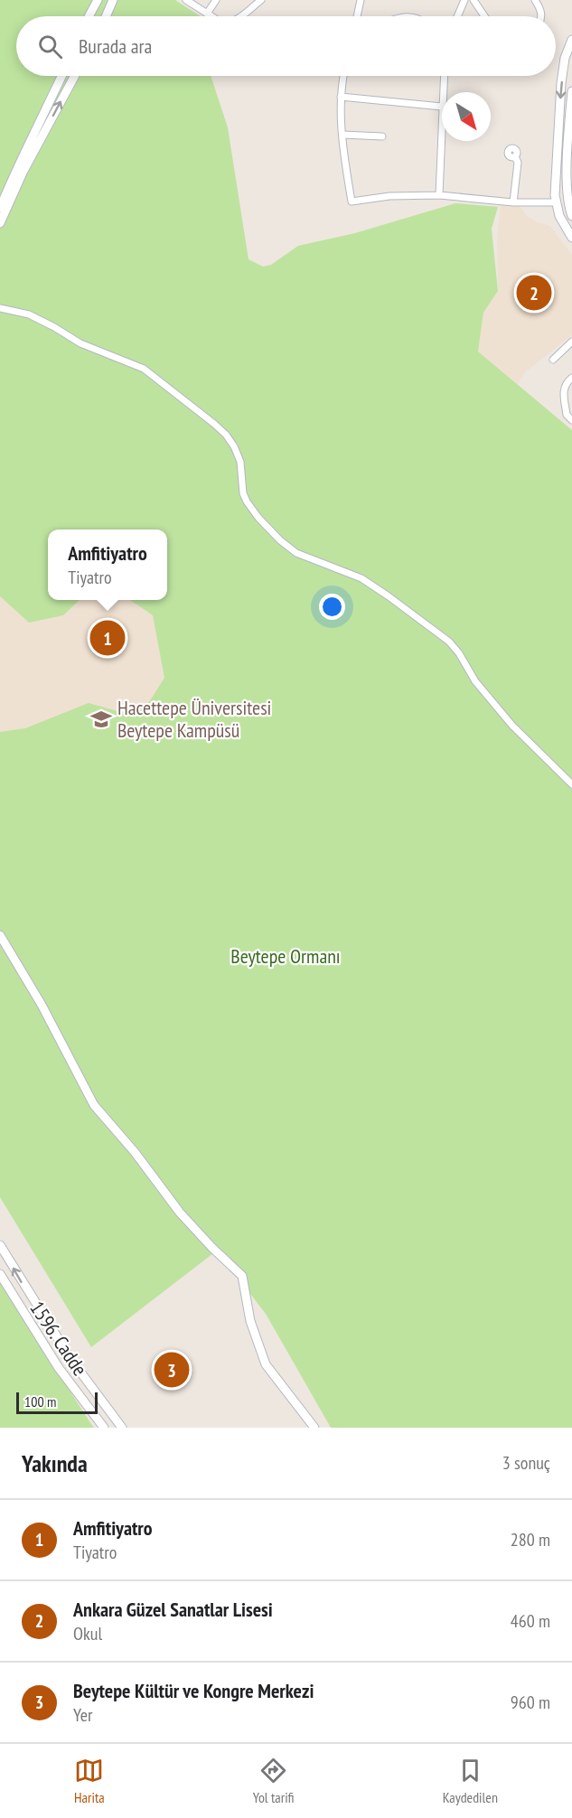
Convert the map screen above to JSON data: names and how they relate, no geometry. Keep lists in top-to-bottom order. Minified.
{"streets":{"street":["1596. Cadde"]},"parks":["Beytepe Ormanı"],"places":{"school or university":["Hacettepe Üniversitesi Beytepe Kampüsü"]},"scale_bar":"100 m","north":"bottom right","page":{"search":"Burada ara","pins":["2","1","3"],"popup":["Amfitiyatro","Tiyatro"],"scale":"100 m","heading":["Yakında","3 sonuç"],"list":[{"mark":"1","name":"Amfitiyatro","note":"Tiyatro","value":"280 m"},{"mark":"2","name":"Ankara Güzel Sanatlar Lisesi","note":"Okul","value":"460 m"},{"mark":"3","name":"Beytepe Kültür ve Kongre Merkezi","note":"Yer","value":"960 m"}],"nav":["Harita","Yol tarifi","Kaydedilen"]}}
